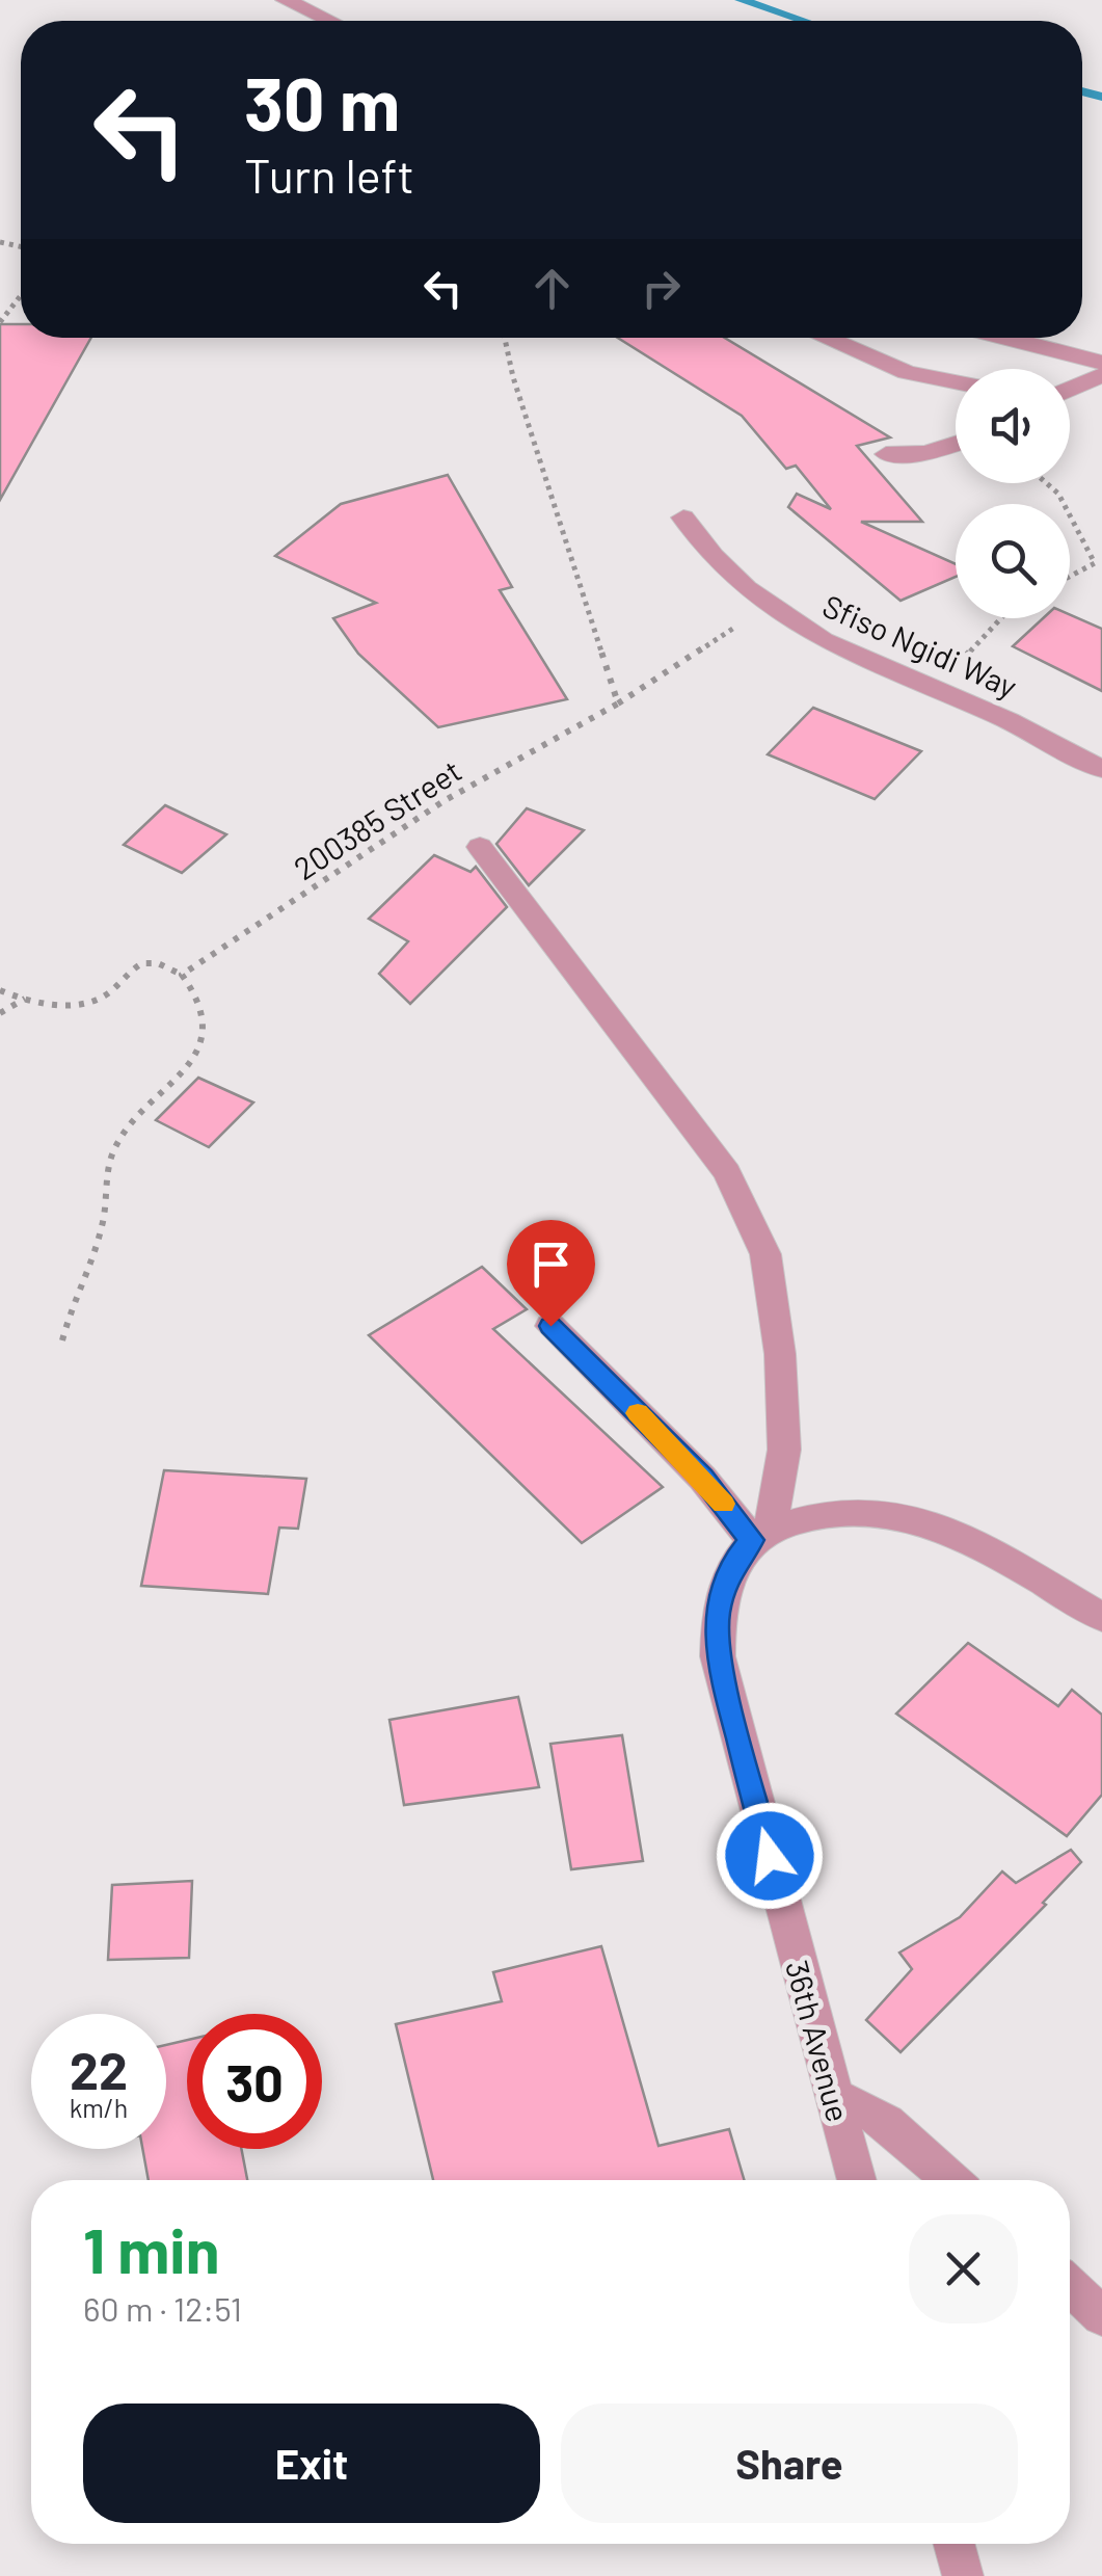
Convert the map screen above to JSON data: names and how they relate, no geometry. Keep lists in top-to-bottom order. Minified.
{"streets":{"street":["Sfiso Ngidi Way","36th Avenue"],"path":["200385 Street"]},"crossings":[["Sfiso Ngidi Way","200385 Street"]],"page":{"turn":["30 m","Turn left"],"speed":"22 km/h","limit":"30","heading":["1 min","60 m · 12:51"],"buttons":["Exit","Share"]}}
